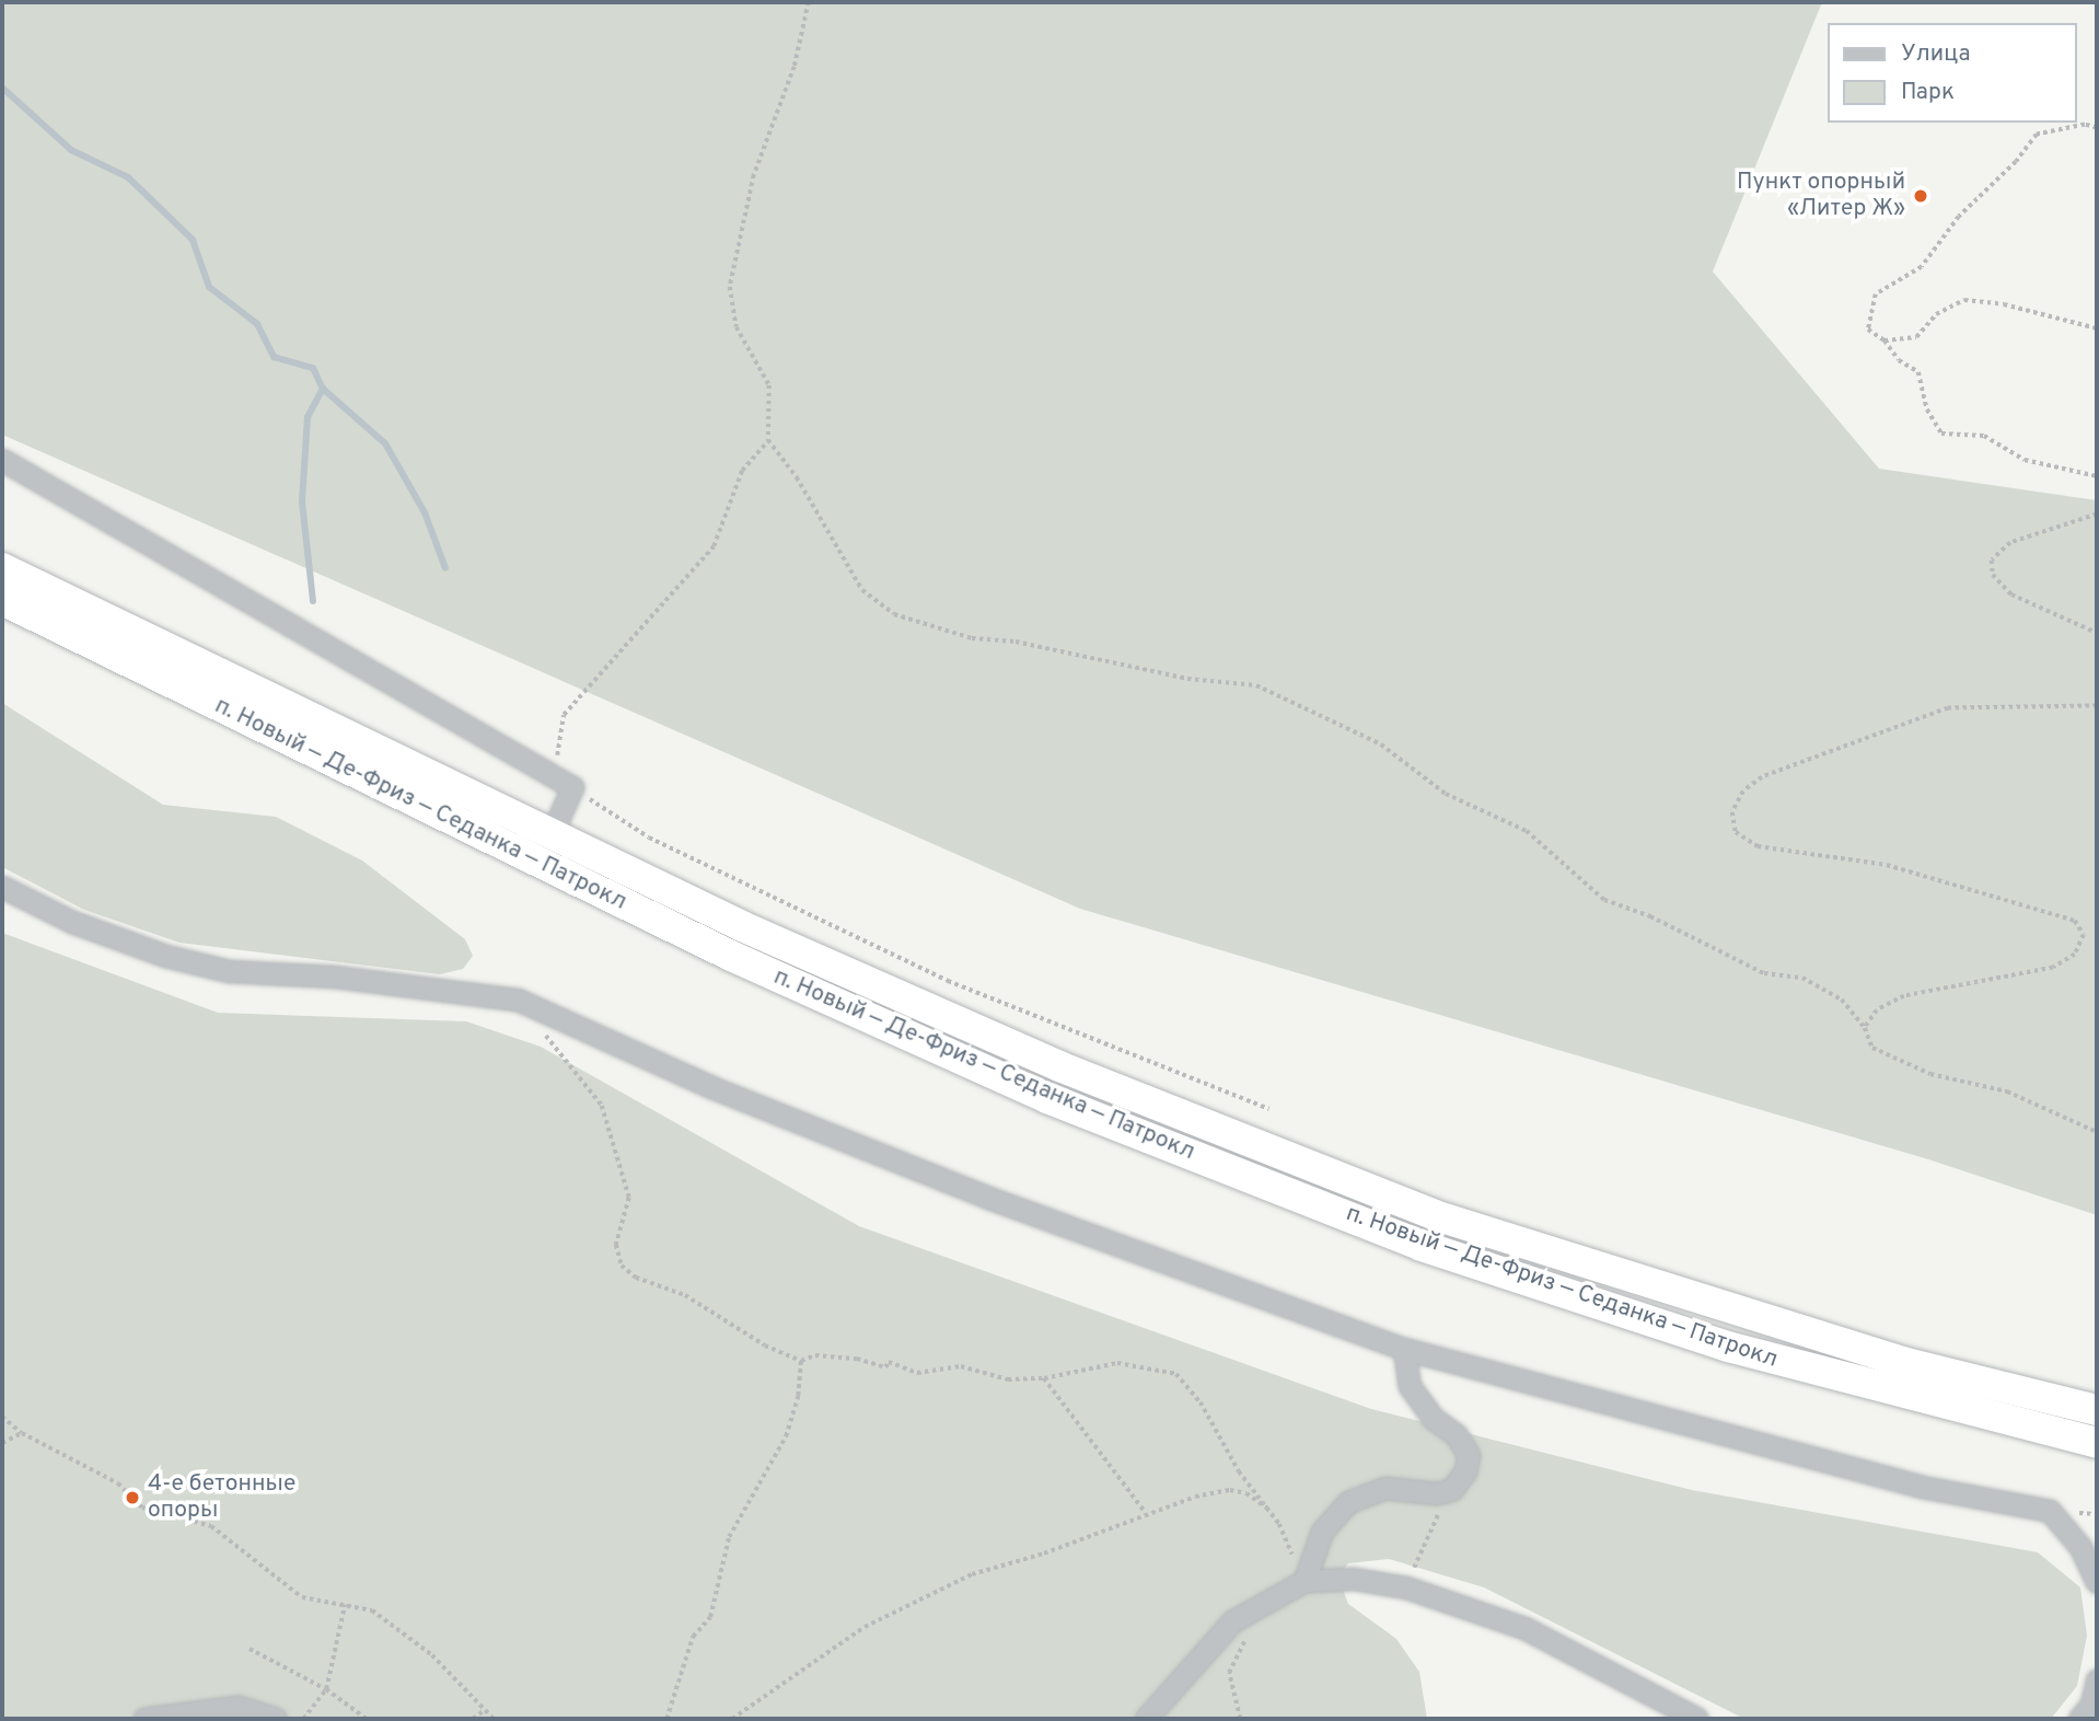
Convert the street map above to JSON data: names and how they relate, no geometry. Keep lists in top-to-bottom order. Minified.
{"streets":{"highway":["п. Новый — Де-Фриз — Седанка — Патрокл"]},"places":["Пункт опорный «Литер Ж»","4-е бетонные опоры"],"legend":["Улица","Парк"]}
